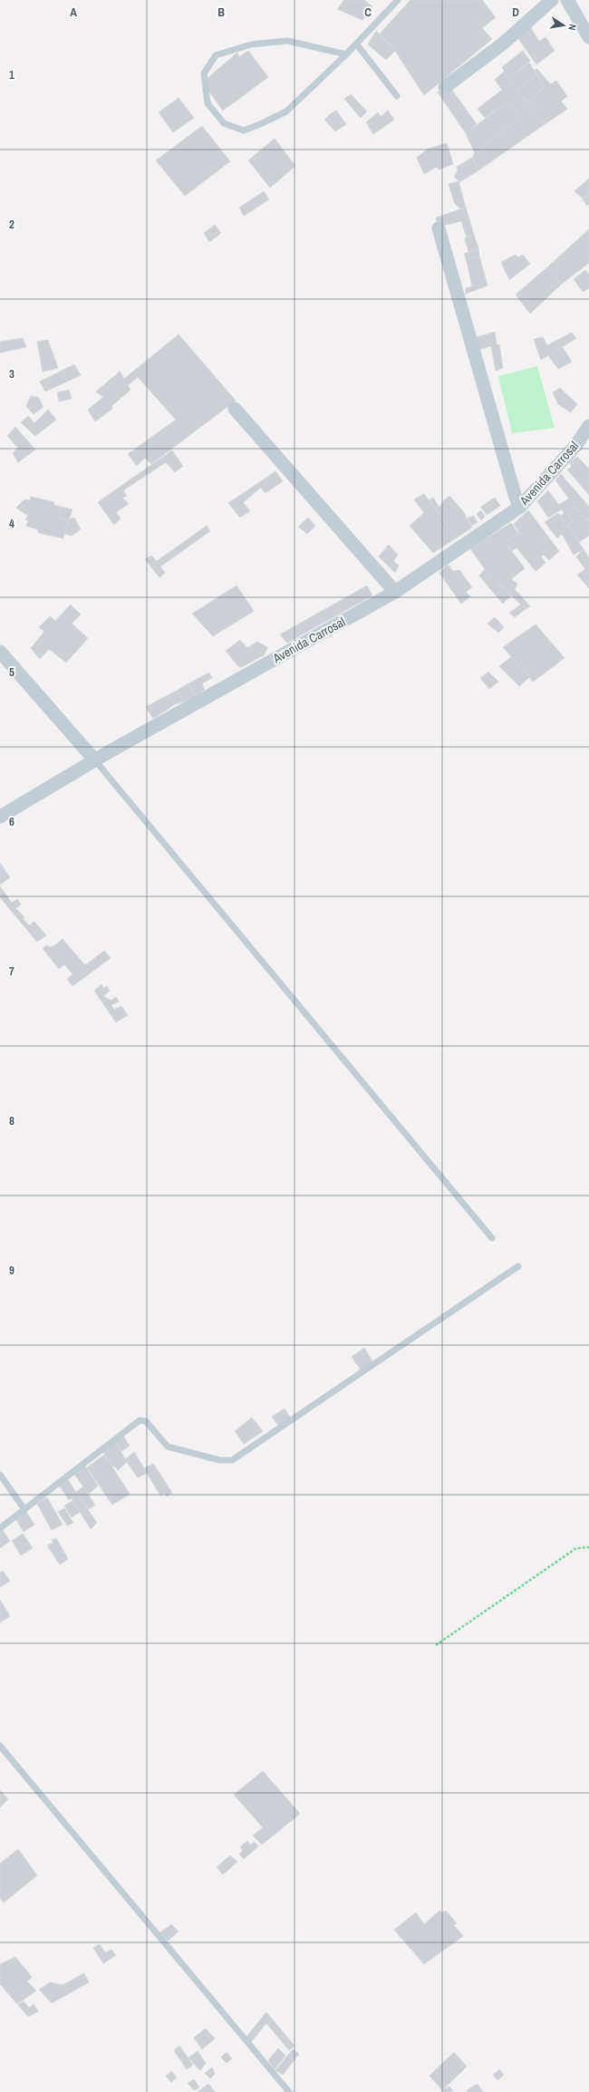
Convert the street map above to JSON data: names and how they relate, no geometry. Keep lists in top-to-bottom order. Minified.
{"streets":{"street":["Avenida Carrosal"]},"north":"right","grid":{"columns":["A","B","C","D"],"rows":["1","2","3","4","5","6","7","8","9"]}}
